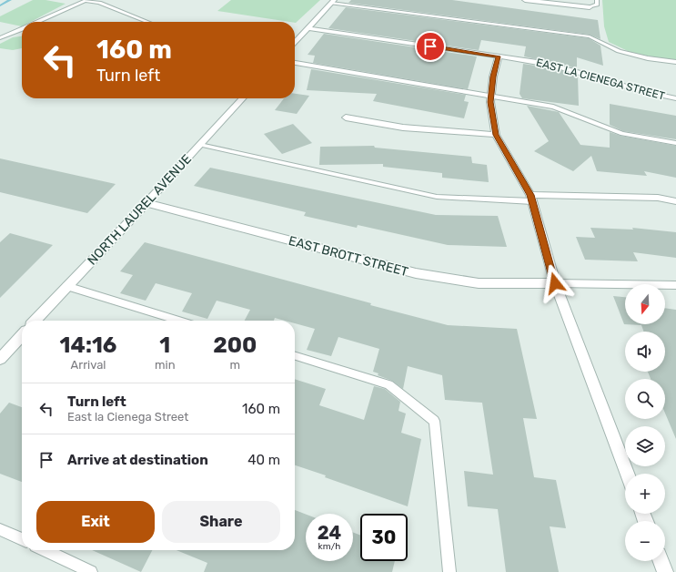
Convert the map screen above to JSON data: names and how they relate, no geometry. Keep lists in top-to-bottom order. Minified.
{"streets":{"street":["EAST LA CIENEGA STREET","NORTH LAUREL AVENUE","EAST BROTT STREET"]},"crossings":[["NORTH LAUREL AVENUE","EAST BROTT STREET"]],"north":"bottom","page":{"turn":["160 m","Turn left"],"map_buttons":["+","−"],"eta":["14:16","Arrival","1","min","200","m"],"list":[{"name":"Turn left","note":"East la Cienega Street","value":"160 m"},{"name":"Arrive at destination","value":"40 m"}],"buttons":["Exit","Share"],"speed":"24 km/h","limit":"30"}}
